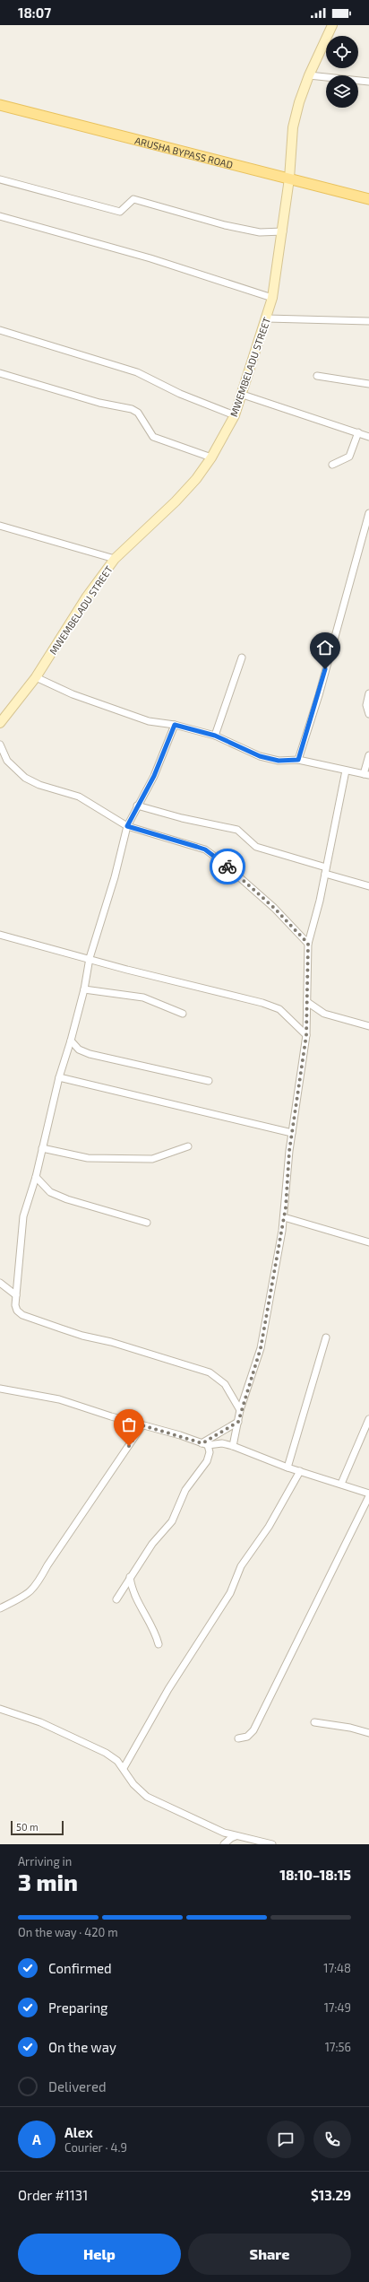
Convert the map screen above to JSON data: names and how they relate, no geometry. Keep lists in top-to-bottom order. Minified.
{"streets":{"main road":["ARUSHA BYPASS ROAD"],"street":["MWEMBELADU STREET"]},"crossings":[["ARUSHA BYPASS ROAD","MWEMBELADU STREET"]],"scale_bar":"50 m","page":{"status":"18:07","scale":"50 m","heading":["3 min","Arriving in","18:10–18:15"],"panel":["Alex","Courier · 4.9","Order #1131","$13.29"],"bar":"On the way · 420 m","list":[["Confirmed","17:48"],["Preparing","17:49"],["On the way","17:56"],"Delivered"],"round":"A","buttons":["Help","Share"]}}
